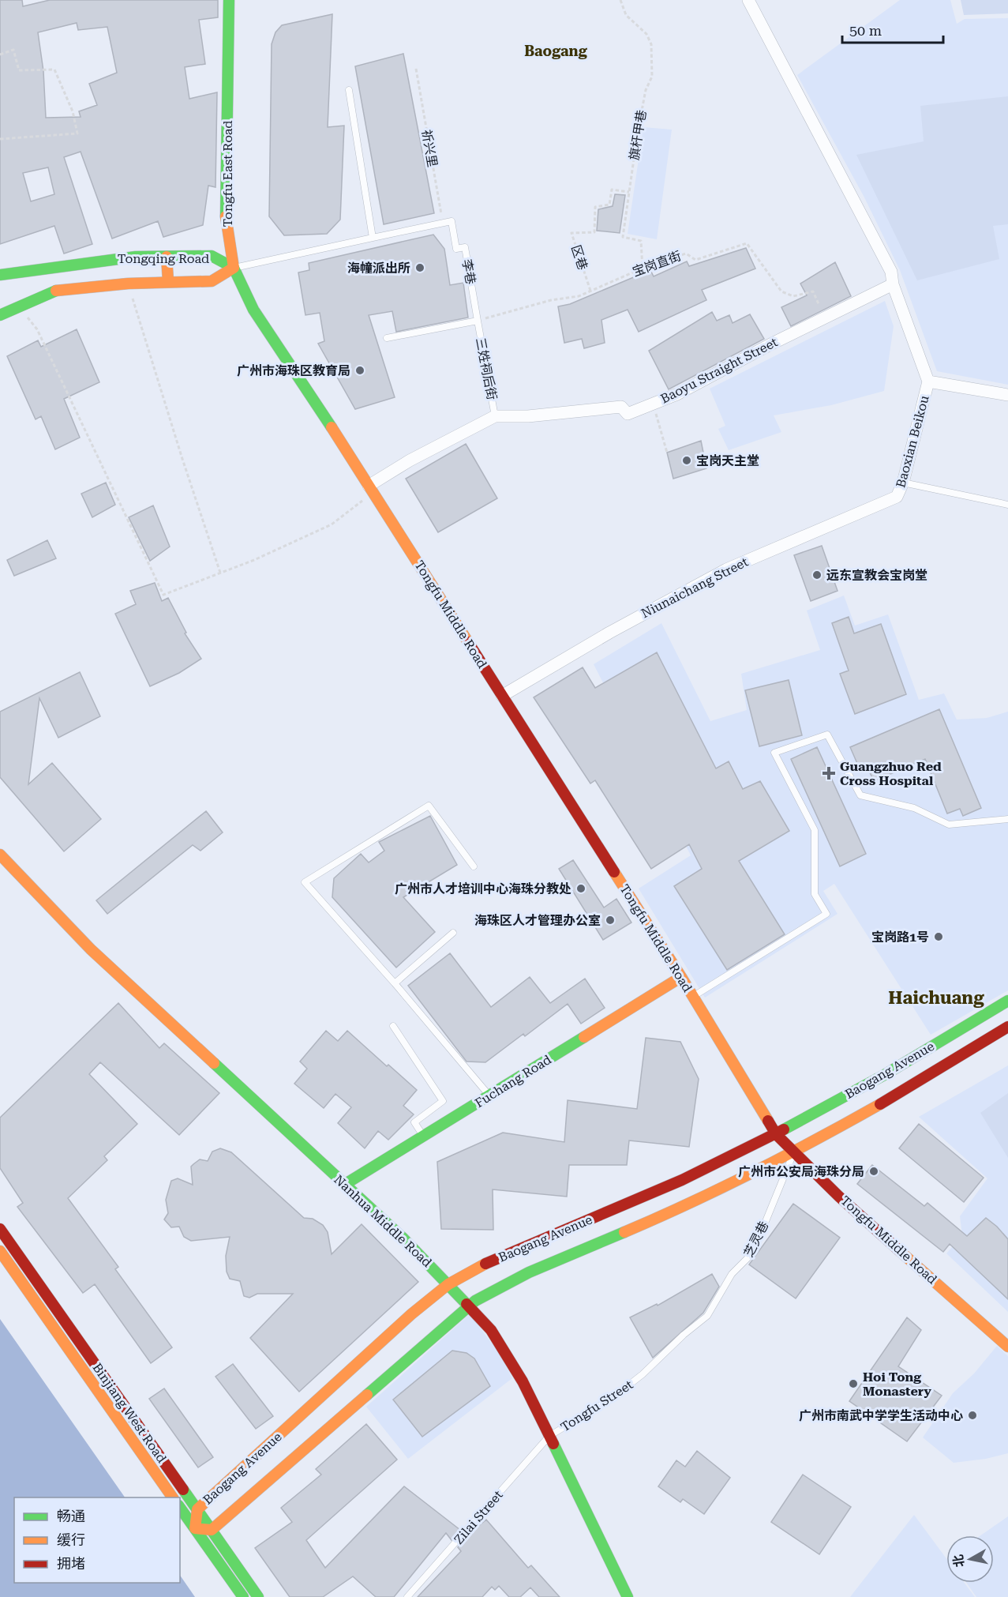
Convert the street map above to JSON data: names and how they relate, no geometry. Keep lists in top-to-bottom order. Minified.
{"streets":{"main road":["Tongfu East Road","Tongqing Road","Tongfu Middle Road","Baogang Avenue","Fuchang Road","Nanhua Middle Road","Binjiang West Road"],"street":["Baoyu Straight Street","Baoxian Beikou","Niunaichang Street"],"lane":["李巷","三姓祠后街","芝灵巷","Tongfu Street","Zilai Street"],"path":["旗杆甲巷","祈兴里","区巷","宝岗直街"]},"crossings":[["旗杆甲巷","区巷"],["旗杆甲巷","宝岗直街"],["祈兴里","李巷"],["Tongfu East Road","Tongqing Road"],["Tongfu East Road","李巷"],["Tongfu East Road","Baoyu Straight Street"],["Tongfu East Road","Tongfu Middle Road"],["区巷","宝岗直街"],["Tongqing Road","李巷"],["宝岗直街","李巷"],["宝岗直街","三姓祠后街"],["宝岗直街","Baoyu Straight Street"],["李巷","三姓祠后街"],["三姓祠后街","Baoyu Straight Street"],["Baoyu Straight Street","Tongfu Middle Road"],["Baoxian Beikou","Niunaichang Street"],["Niunaichang Street","Tongfu Middle Road"],["Tongfu Middle Road","Baogang Avenue"],["Tongfu Middle Road","Fuchang Road"],["Tongfu Middle Road","芝灵巷"],["Baogang Avenue","Nanhua Middle Road"],["Baogang Avenue","芝灵巷"],["Baogang Avenue","Binjiang West Road"],["Fuchang Road","Nanhua Middle Road"],["Nanhua Middle Road","Tongfu Street"],["Nanhua Middle Road","Zilai Street"],["芝灵巷","Tongfu Street"],["Tongfu Street","Zilai Street"]],"districts":["Baogang","Haichuang"],"places":{"other":["海幢派出所","广州市海珠区教育局","宝岗天主堂","远东宣教会宝岗堂","广州市人才培训中心海珠分教处","海珠区人才管理办公室","宝岗路1号","广州市公安局海珠分局","Hoi Tong Monastery","广州市南武中学学生活动中心"],"health":["Guangzhuo Red Cross Hospital"]},"legend":["畅通","缓行","拥堵"],"scale_bar":"50 m","north":"left"}
